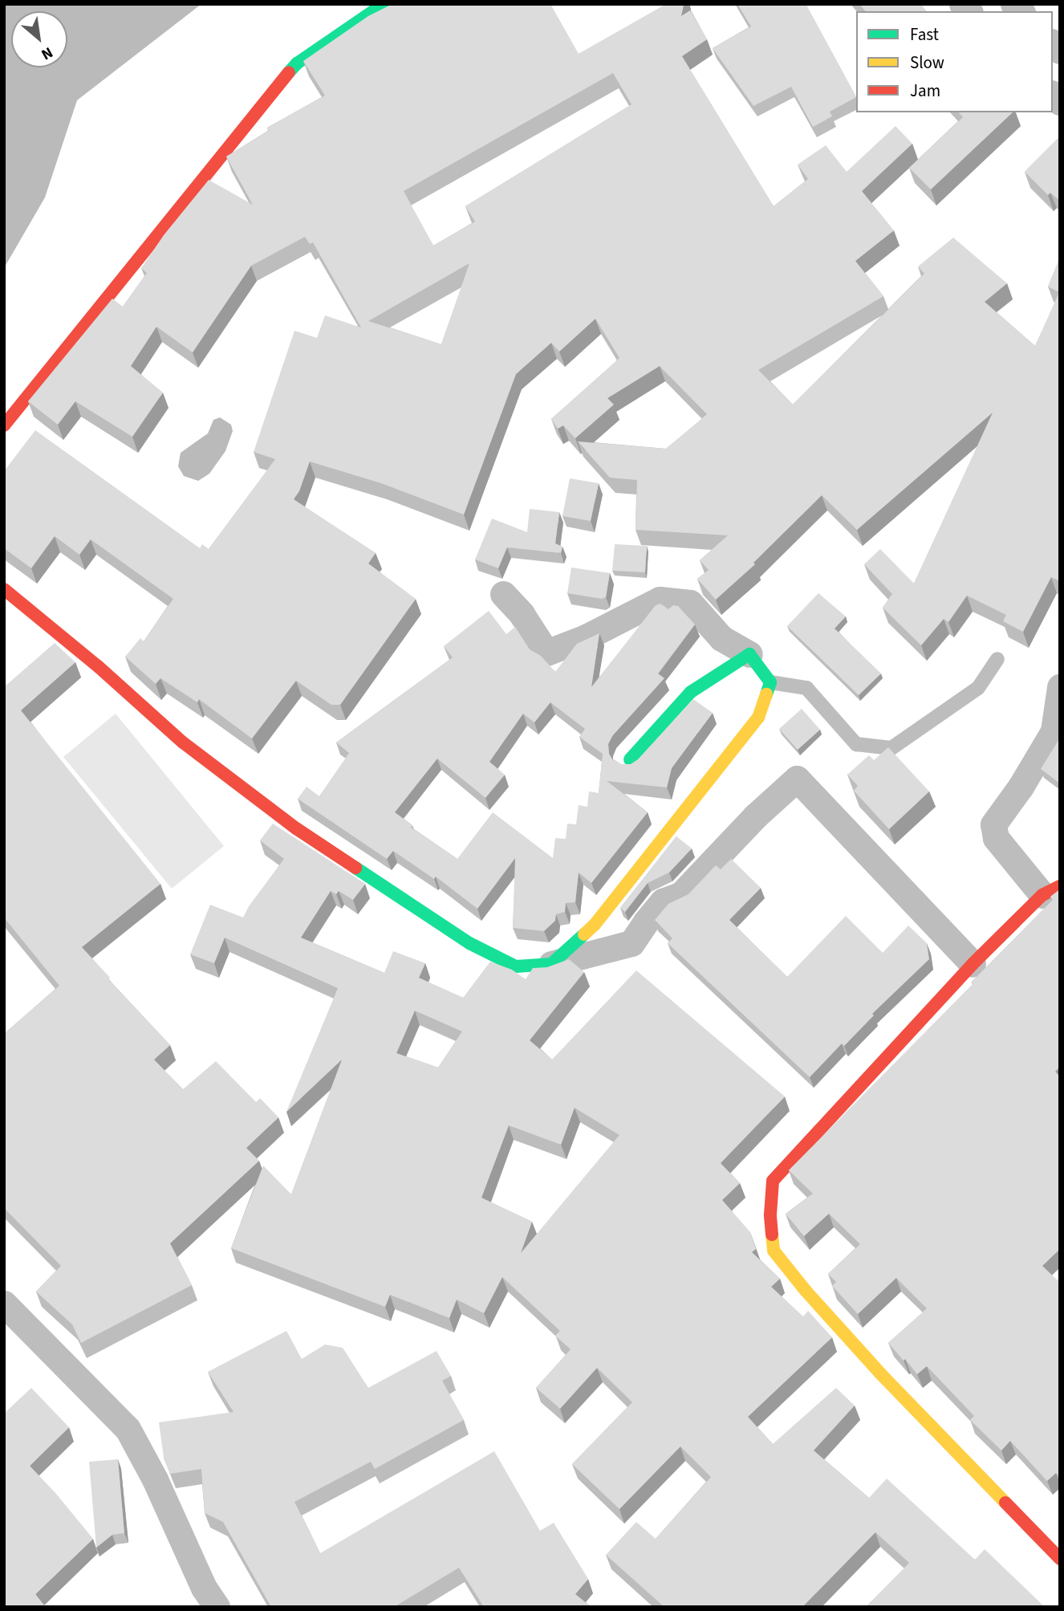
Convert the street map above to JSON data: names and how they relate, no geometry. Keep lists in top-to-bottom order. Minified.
{"legend":["Fast","Slow","Jam"],"north":"bottom right"}
